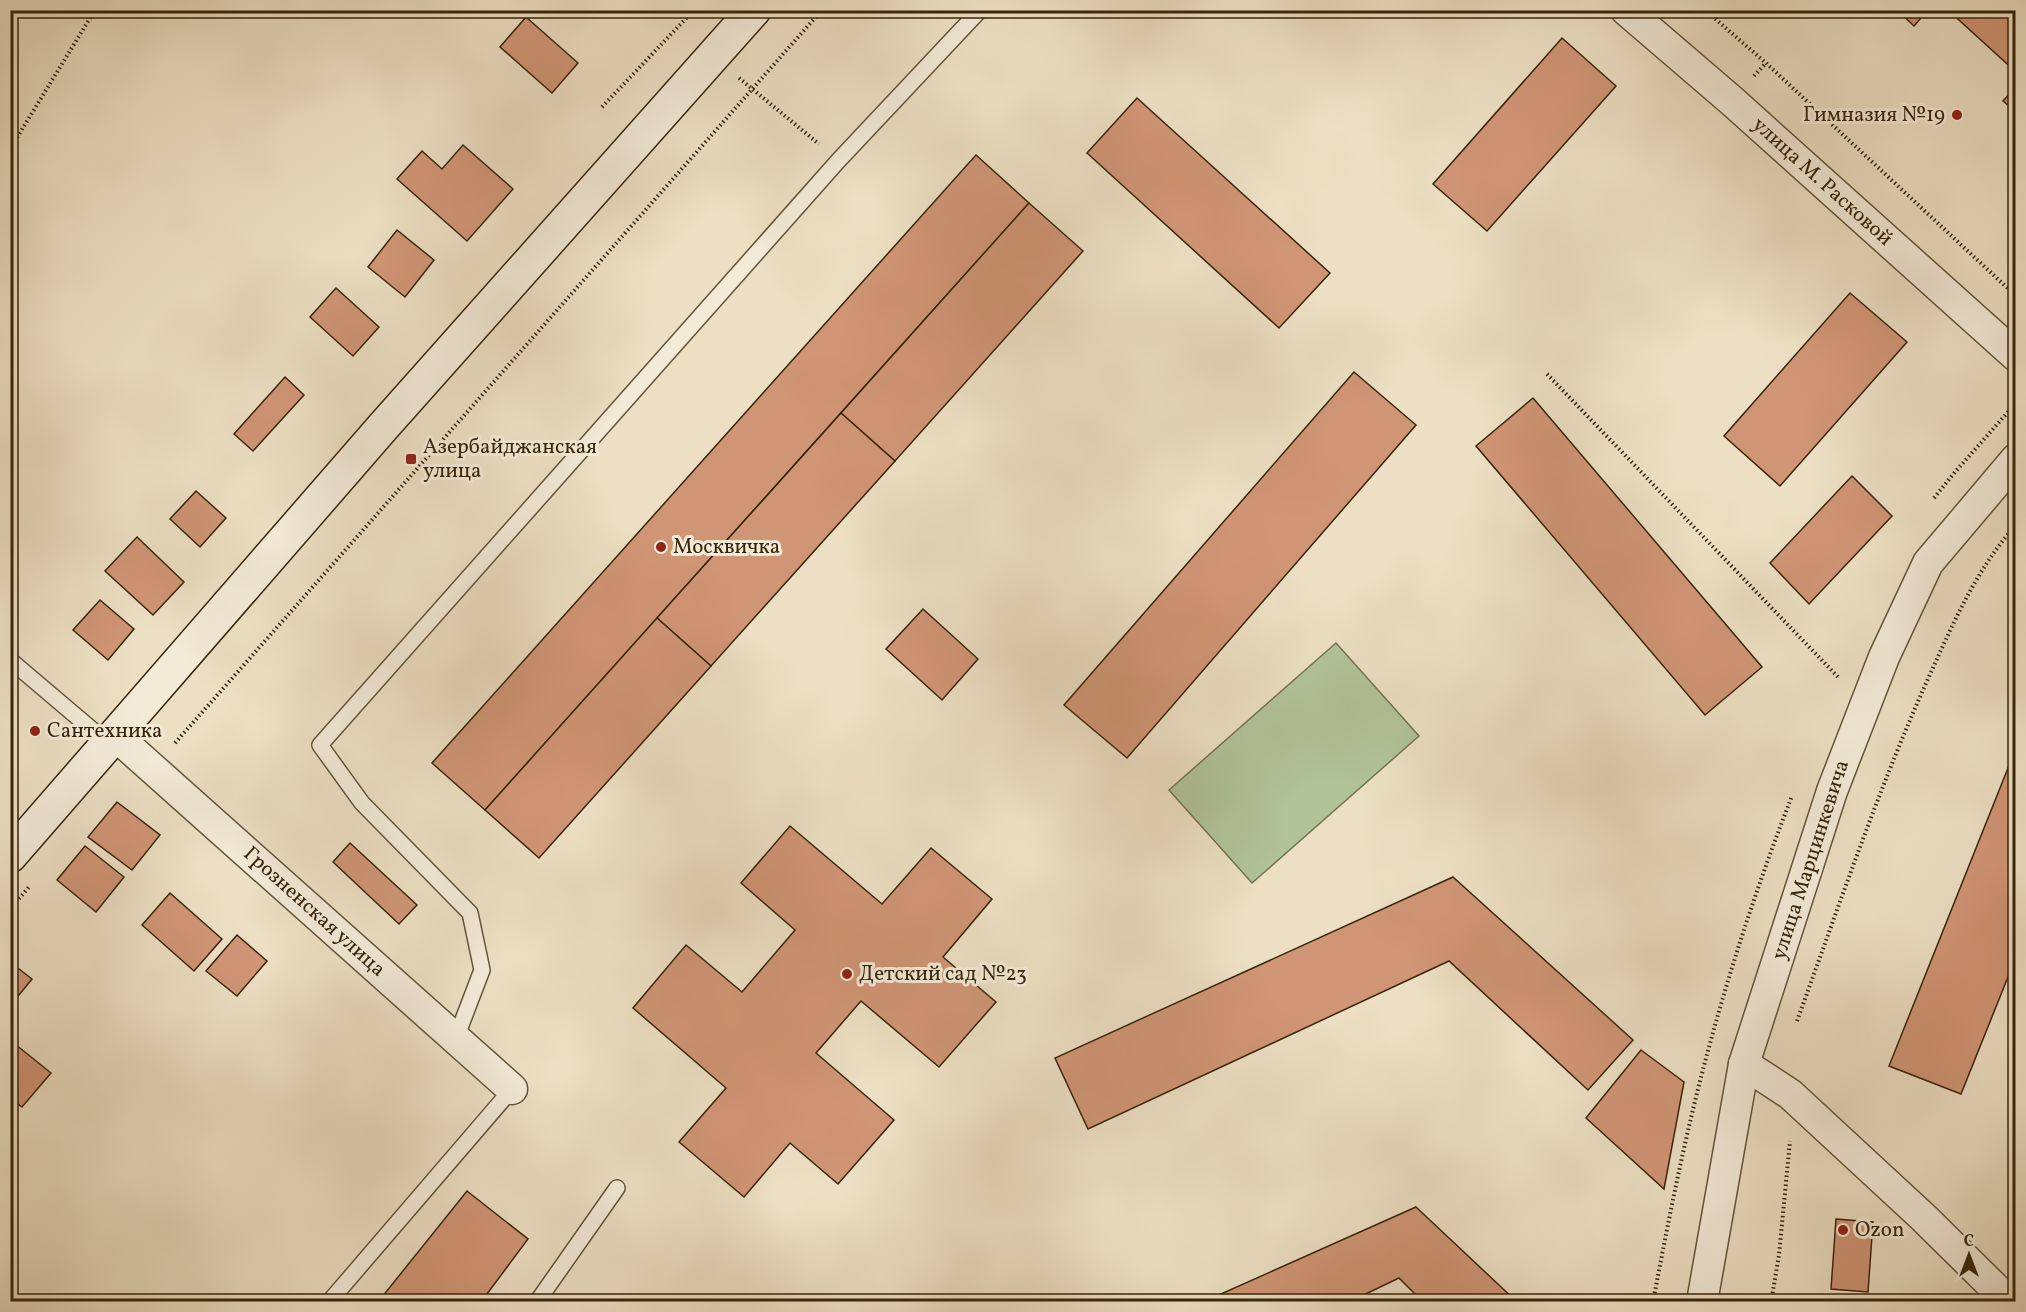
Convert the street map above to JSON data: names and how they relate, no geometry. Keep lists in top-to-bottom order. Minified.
{"streets":{"street":["улица М. Расковой","улица Марцинкевича","Грозненская улица"]},"places":{"other":["Гимназия №19","Москвичка","Сантехника","Детский сад №23","Ozon"],"transit":["Азербайджанская улица"]},"north":"top"}
